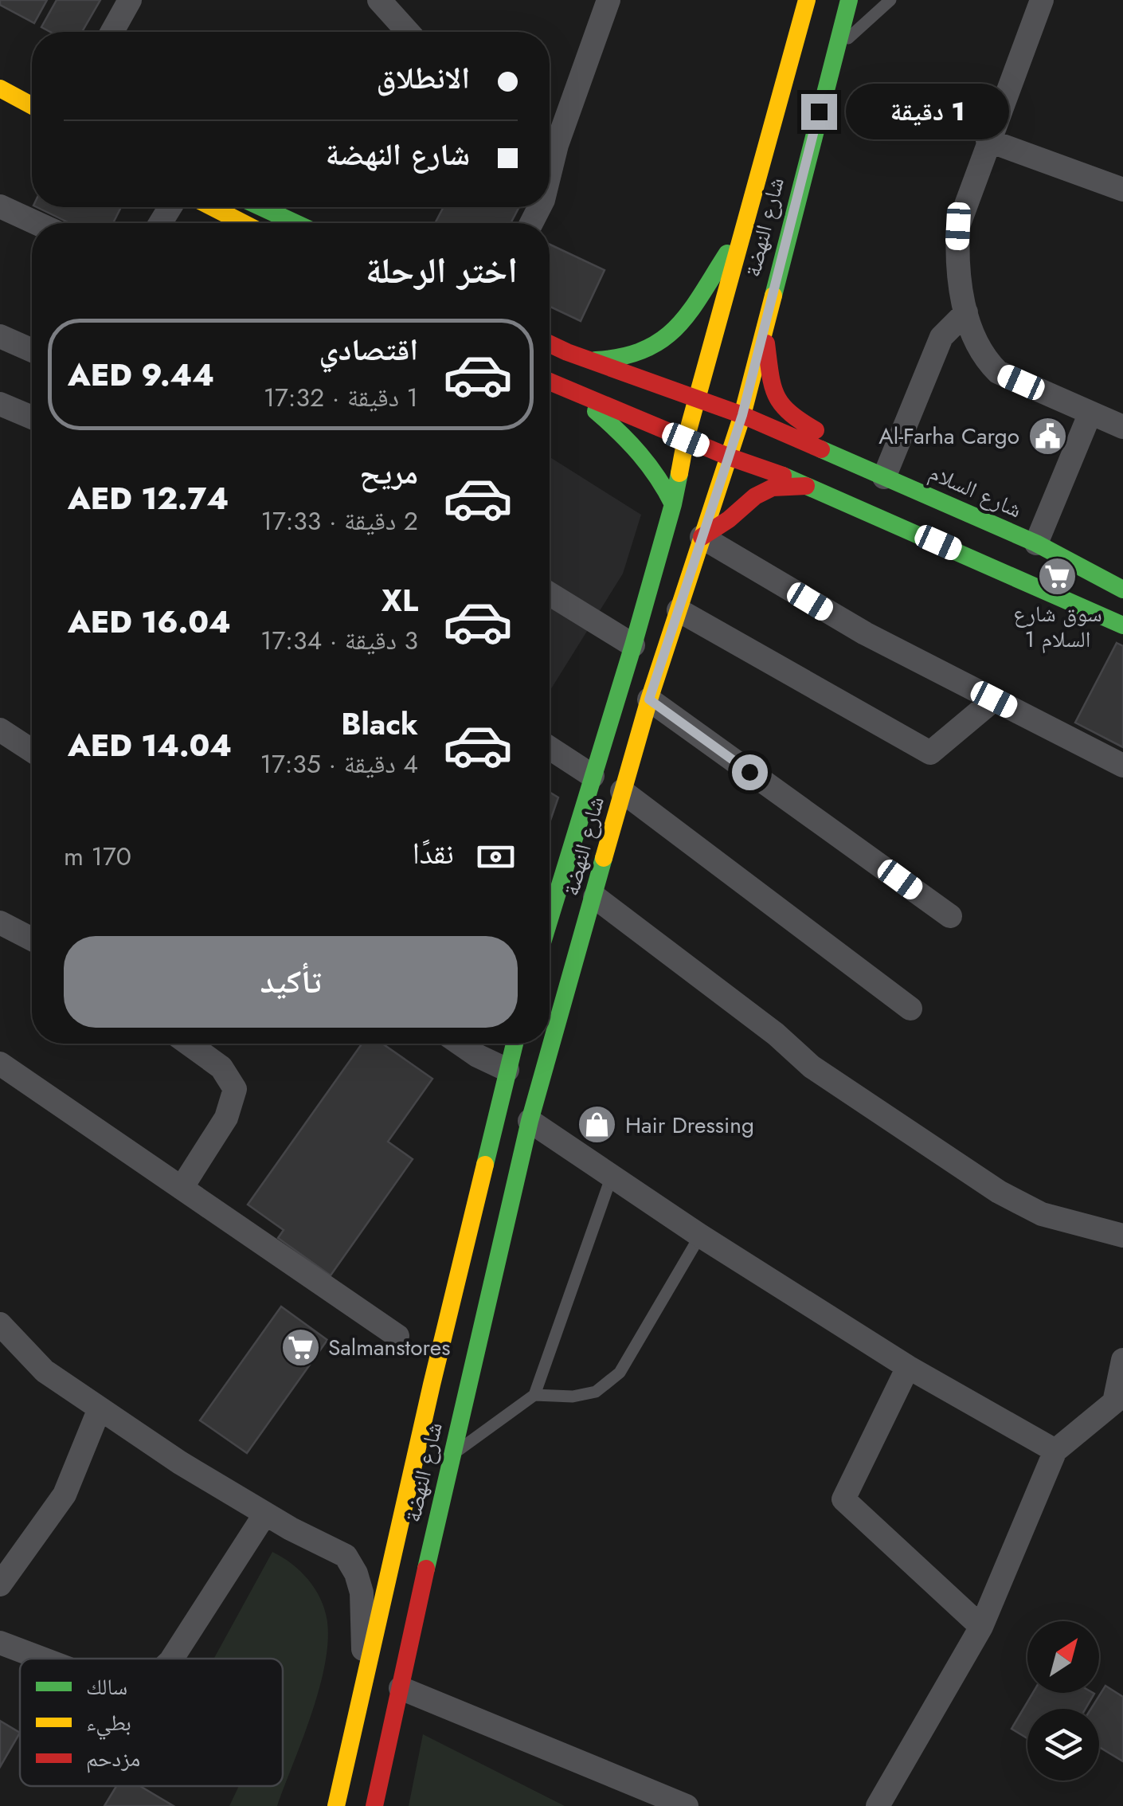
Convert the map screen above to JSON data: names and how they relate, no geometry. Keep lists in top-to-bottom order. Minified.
{"streets":{"main road":["شارع النهضة","شارع السلام"]},"crossings":[["شارع النهضة","شارع السلام"]],"places":{"public building":["Al-Farha Cargo"],"supermarket":["سوق شارع السلام 1","Salmanstores"],"shop":["Hair Dressing"]},"legend":["سالك","بطيء","مزدحم"],"north":"top right","page":{"banner":["الانطلاق","شارع النهضة"],"bubble":"1 دقيقة","heading":"اختر الرحلة","list":[{"name":"اقتصادي","note":"1 دقيقة · 17:32","value":"AED 9.44"},{"name":"مريح","note":"2 دقيقة · 17:33","value":"AED 12.74"},{"name":"XL","note":"3 دقيقة · 17:34","value":"AED 16.04"},{"name":"Black","note":"4 دقيقة · 17:35","value":"AED 14.04"}],"pay":["نقدًا","170 m"],"buttons":"تأكيد"}}
